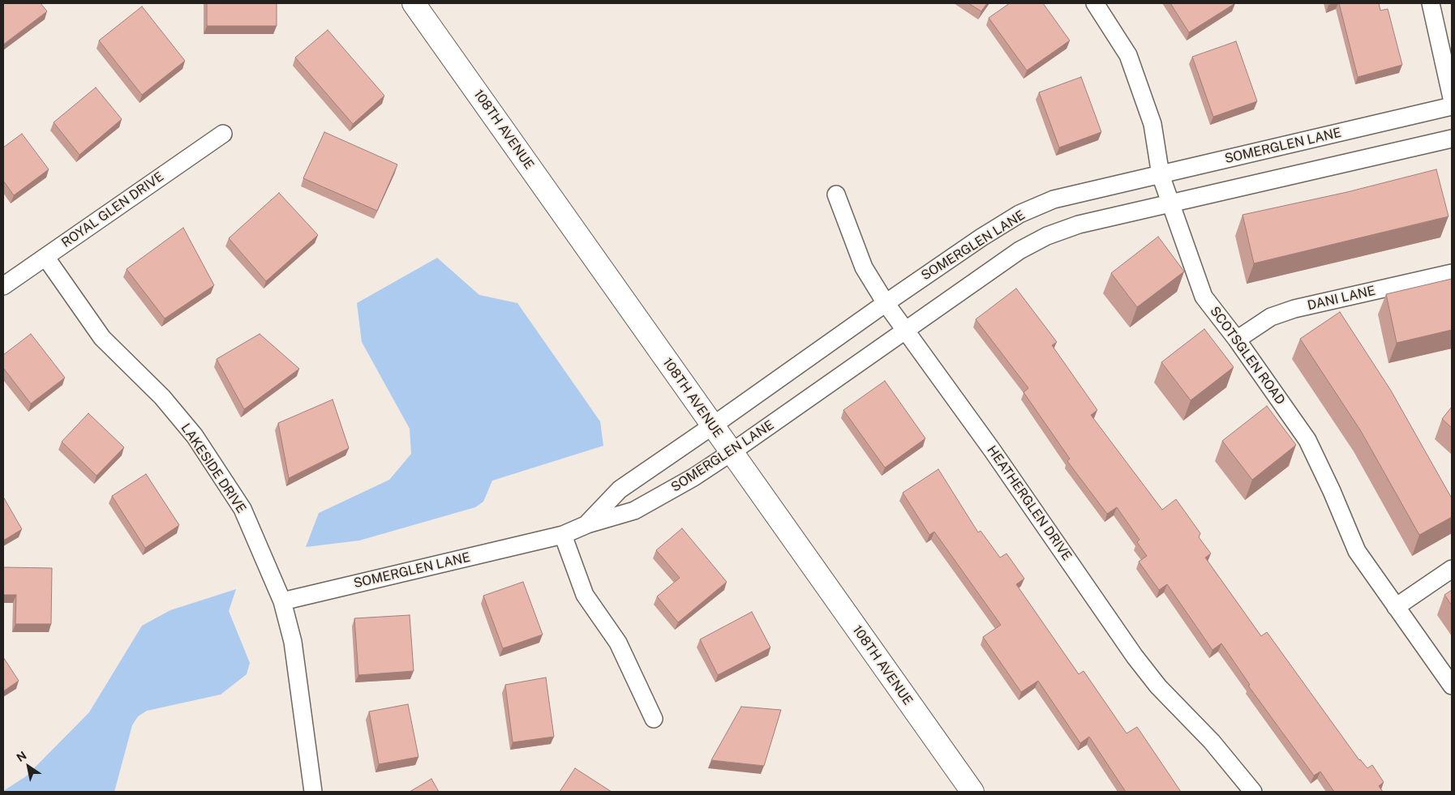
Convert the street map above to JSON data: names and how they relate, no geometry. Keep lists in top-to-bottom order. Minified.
{"streets":{"street":["108TH AVENUE","SOMERGLEN LANE","ROYAL GLEN DRIVE","DANI LANE","SCOTSGLEN ROAD","LAKESIDE DRIVE","HEATHERGLEN DRIVE"]},"crossings":[["108TH AVENUE","SOMERGLEN LANE"],["SOMERGLEN LANE","SCOTSGLEN ROAD"],["SOMERGLEN LANE","LAKESIDE DRIVE"],["SOMERGLEN LANE","HEATHERGLEN DRIVE"],["ROYAL GLEN DRIVE","LAKESIDE DRIVE"],["DANI LANE","SCOTSGLEN ROAD"]],"north":"top left"}
